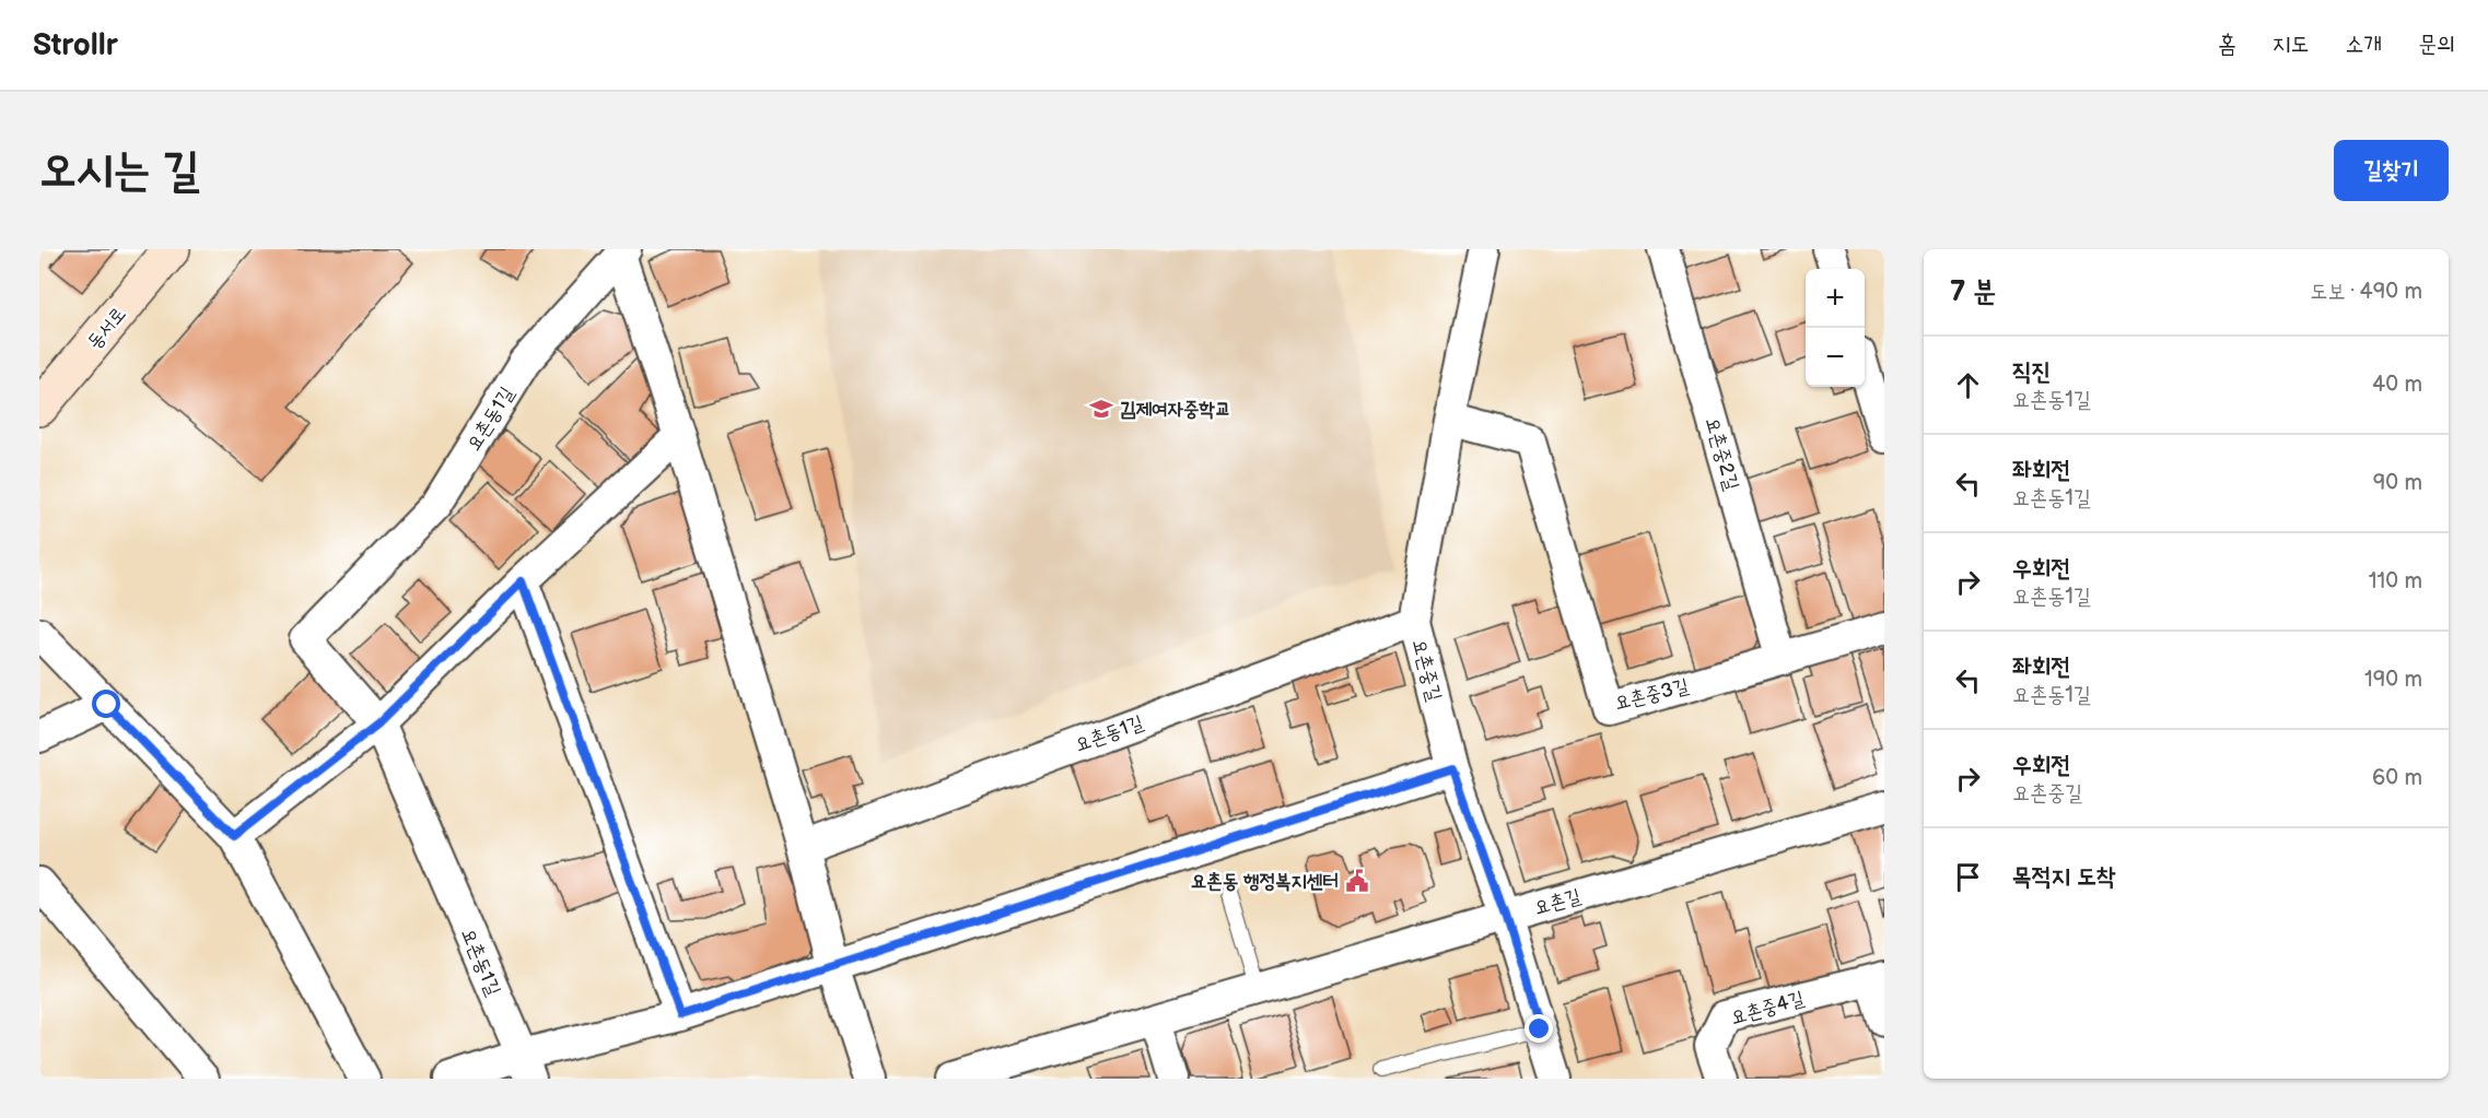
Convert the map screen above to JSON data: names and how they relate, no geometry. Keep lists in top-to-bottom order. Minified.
{"streets":{"main road":["동서로"],"street":["요촌동1길","요촌중2길","요촌중길","요촌중3길","요촌길","요촌중4길"]},"crossings":[["요촌동1길","요촌중길"],["요촌중2길","요촌중3길"],["요촌중길","요촌중3길"],["요촌중길","요촌길"]],"places":{"school or university":["김제여자중학교"],"public building":["요촌동 행정복지센터"]},"page":{"header":"Strollr","nav":["홈","지도","소개","문의"],"buttons":"길찾기","title":"오시는 길","heading":["7 분","도보 · 490 m"],"map_buttons":["+","−"],"list":[["직진","요촌동1길","40 m"],["좌회전","요촌동1길","90 m"],["우회전","요촌동1길","110 m"],["좌회전","요촌동1길","190 m"],["우회전","요촌중길","60 m"],"목적지 도착"]}}
